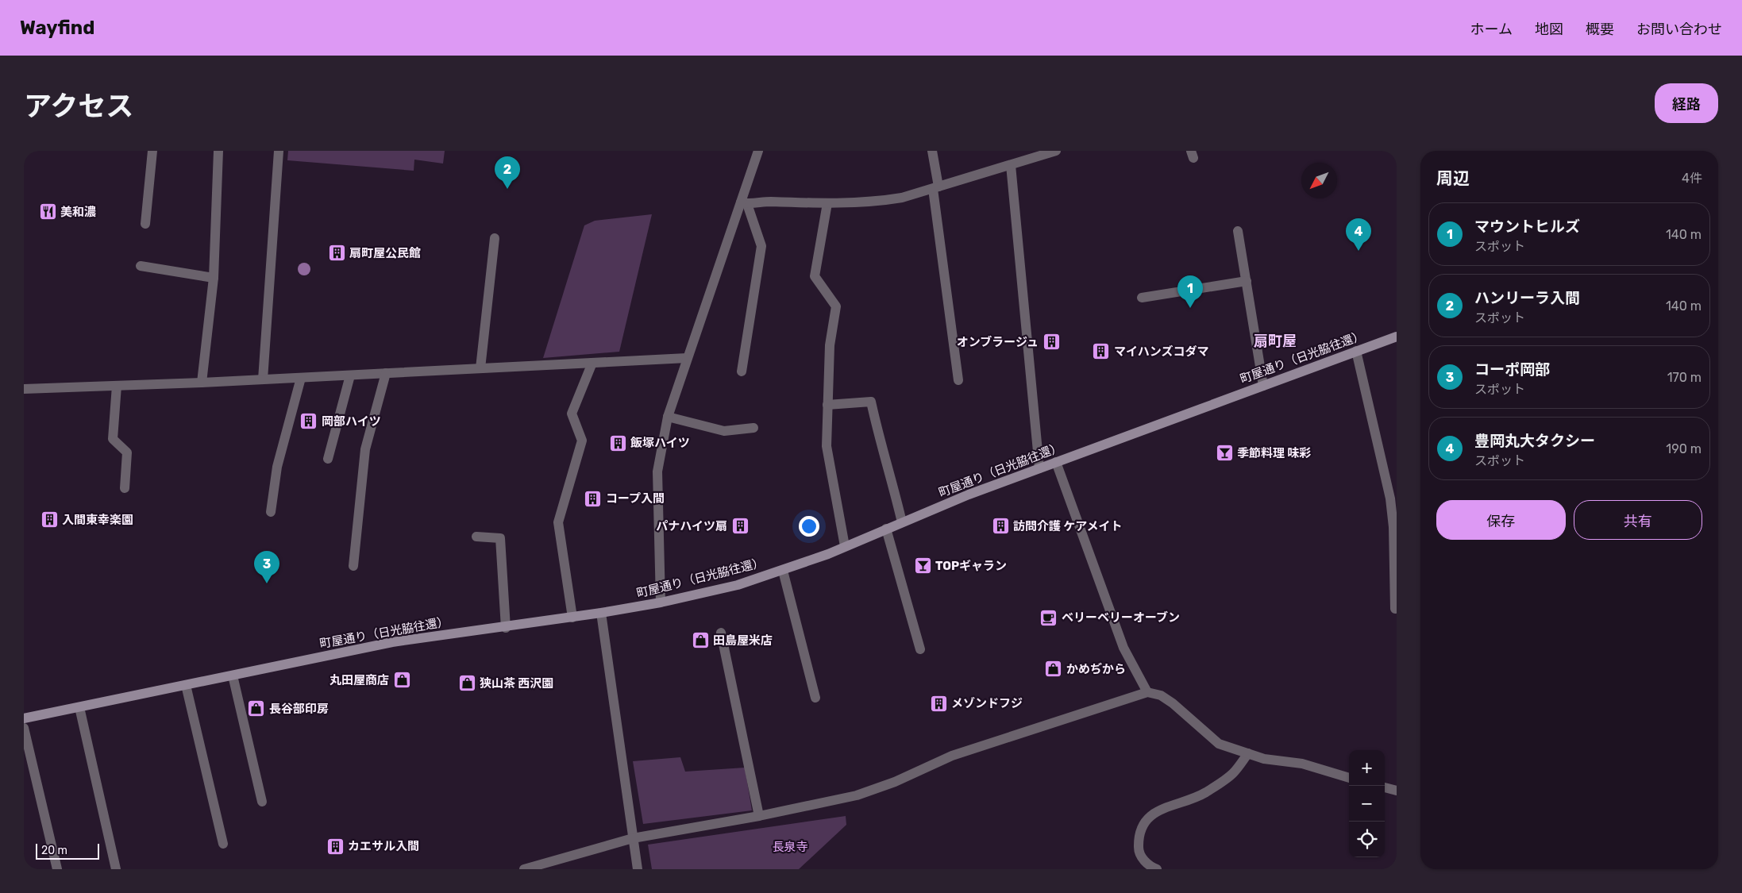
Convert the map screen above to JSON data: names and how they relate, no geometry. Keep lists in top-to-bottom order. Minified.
{"streets":{"street":["町屋通り（日光脇往還）"]},"districts":["扇町屋"],"parks":["長泉寺"],"places":{"restaurant":["美和濃"],"building":["扇町屋公民館","オンブラージュ","マイハンズコダマ","岡部ハイツ","飯塚ハイツ","コープ入間","入間東幸楽園","パナハイツ扇","訪問介護 ケアメイト","メゾンドフジ","カエサル入間"],"bar":["季節料理 味彩","TOPギャラン"],"cafe":["ベリーベリーオーブン"],"shop":["田島屋米店","かめぢから","丸田屋商店","狭山茶 西沢園","長谷部印房"]},"scale_bar":"20 m","north":"bottom left","page":{"header":"Wayfind","nav":["ホーム","地図","概要","お問い合わせ"],"title":"アクセス","buttons":["経路",["保存","共有"]],"heading":["周辺","4件"],"pins":["2","4","1","3"],"list":[{"mark":"1","name":"マウントヒルズ","note":"スポット","value":"140 m"},{"mark":"2","name":"ハンリーラ入間","note":"スポット","value":"140 m"},{"mark":"3","name":"コーポ岡部","note":"スポット","value":"170 m"},{"mark":"4","name":"豊岡丸大タクシー","note":"スポット","value":"190 m"}],"map_buttons":["+","−"],"scale":"20 m"}}
